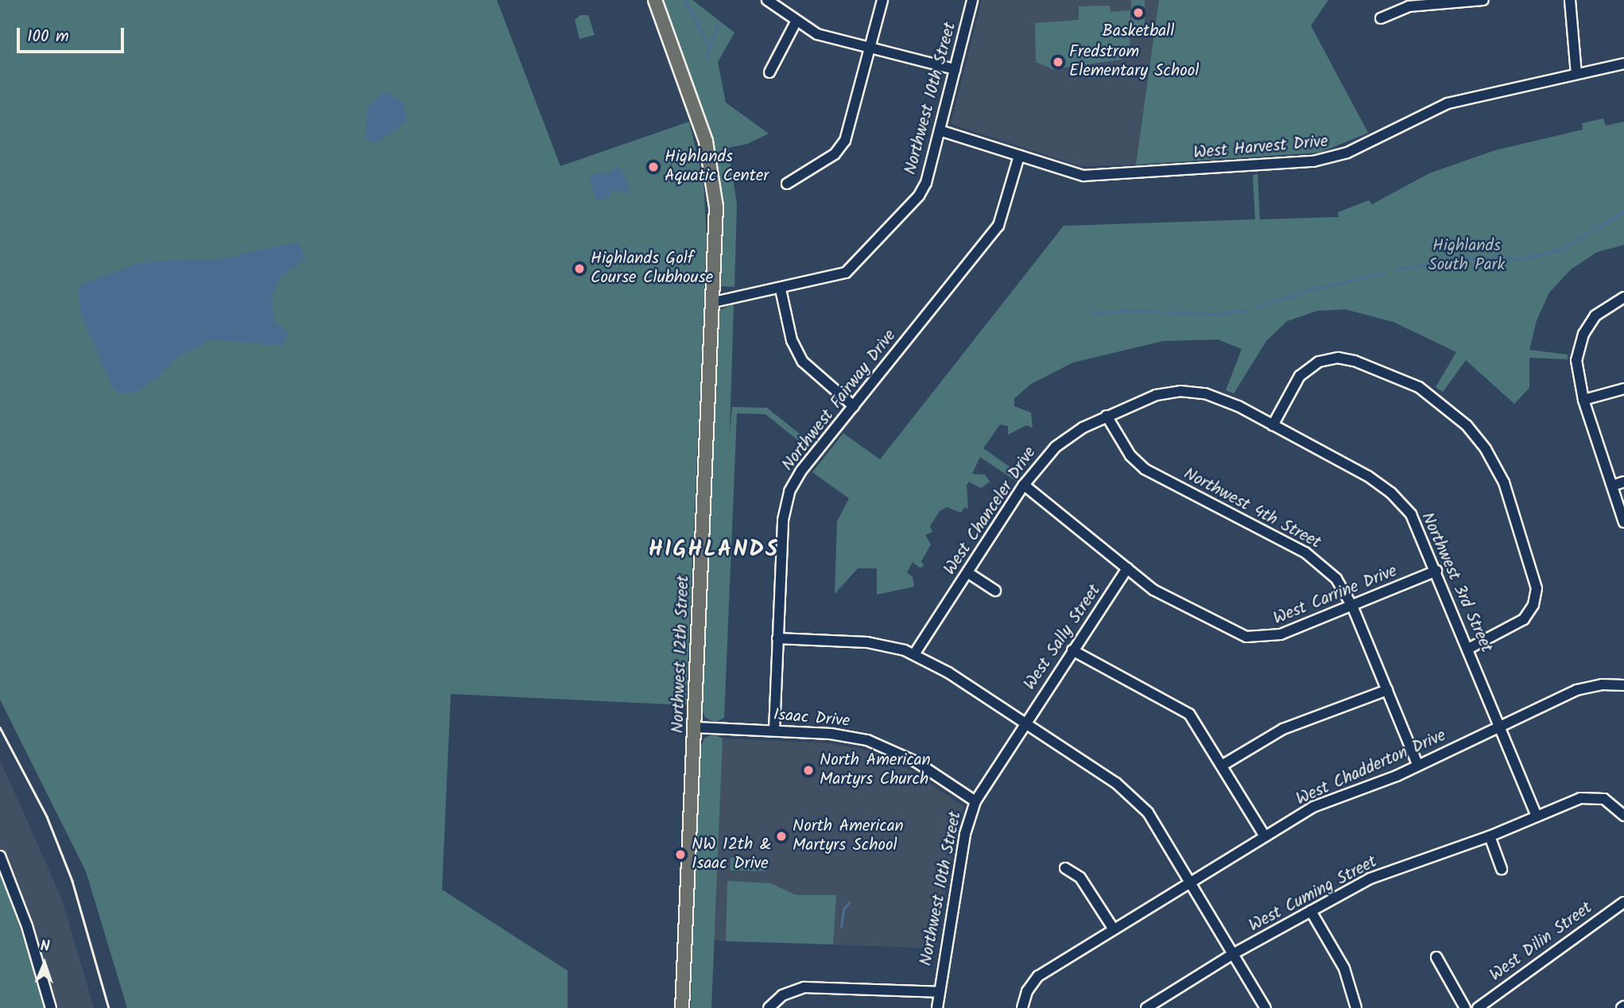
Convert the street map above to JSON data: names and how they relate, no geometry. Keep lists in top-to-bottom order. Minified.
{"streets":{"main road":["Northwest 12th Street"],"street":["Northwest 10th Street","West Harvest Drive","Northwest Fairway Drive","Northwest 4th Street","West Chanceler Drive","Northwest 3rd Street","West Carrine Drive","West Sally Street","Isaac Drive","West Chadderton Drive","West Cuming Street","West Dilin Street"]},"crossings":[["Northwest 10th Street","West Harvest Drive"],["Northwest 10th Street","West Sally Street"],["Northwest 10th Street","Northwest 12th Street"],["Northwest 10th Street","Isaac Drive"],["West Harvest Drive","Northwest Fairway Drive"],["Northwest Fairway Drive","Isaac Drive"],["Northwest 4th Street","West Chanceler Drive"],["Northwest 4th Street","West Carrine Drive"],["Northwest 4th Street","West Chadderton Drive"],["West Chanceler Drive","Northwest 3rd Street"],["West Chanceler Drive","West Carrine Drive"],["Northwest 3rd Street","West Carrine Drive"],["Northwest 3rd Street","West Chadderton Drive"],["Northwest 3rd Street","West Cuming Street"],["West Carrine Drive","West Sally Street"],["Northwest 12th Street","Isaac Drive"]],"districts":["HIGHLANDS"],"parks":["Highlands South Park"],"places":["Basketball","Fredstrom Elementary School","Highlands Aquatic Center","Highlands Golf Course Clubhouse","North American Martyrs Church","North American Martyrs School","NW 12th & Isaac Drive"],"scale_bar":"100 m","north":"top"}
